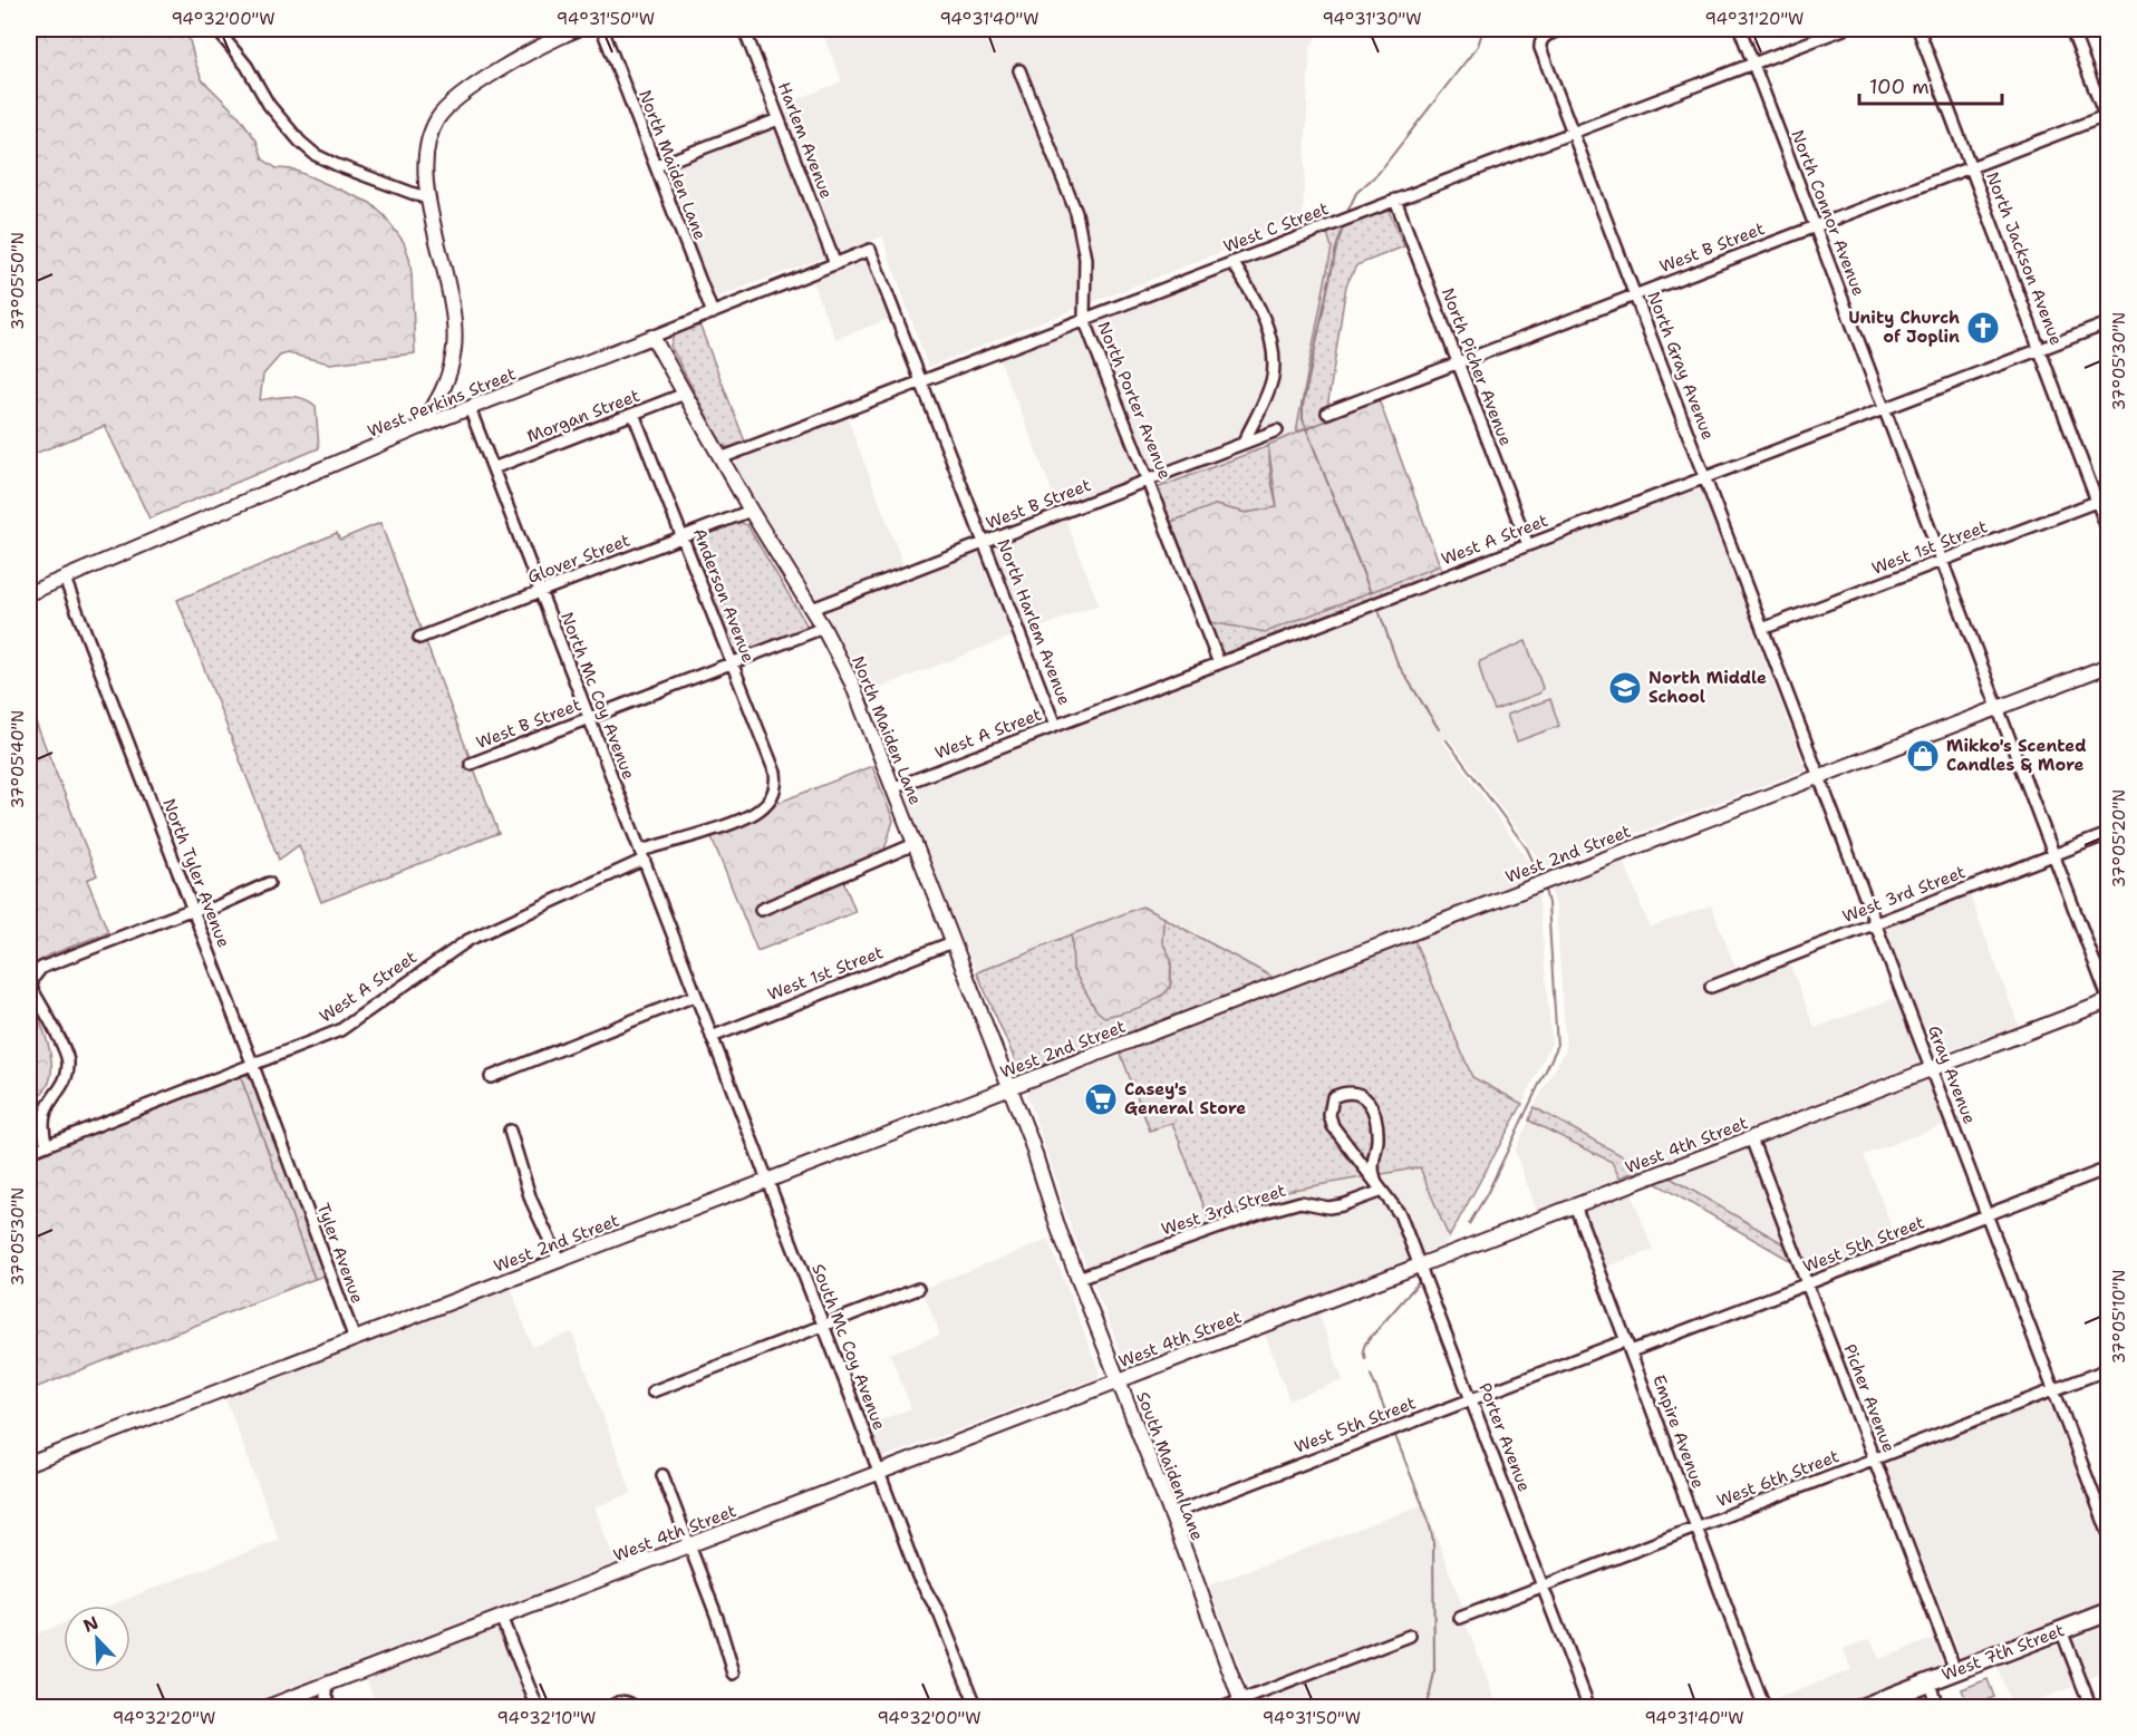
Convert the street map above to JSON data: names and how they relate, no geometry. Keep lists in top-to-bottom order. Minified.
{"streets":{"main road":["West 7th Street"],"street":["Harlem Avenue","North Maiden Lane","North Connor Avenue","West C Street","West B Street","North Jackson Avenue","North Gray Avenue","North Picher Avenue","North Porter Avenue","West Perkins Street","Morgan Street","West A Street","West 1st Street","Glover Street","Anderson Avenue","North Harlem Avenue","North Mc Coy Avenue","West 2nd Street","North Tyler Avenue","West 3rd Street","Gray Avenue","West 4th Street","West 5th Street","Tyler Avenue","South Mc Coy Avenue","Picher Avenue","Empire Avenue","Porter Avenue","South Maiden Lane","West 6th Street"]},"crossings":[["Harlem Avenue","West Perkins Street"],["North Maiden Lane","West C Street"],["North Maiden Lane","West B Street"],["North Maiden Lane","West Perkins Street"],["North Maiden Lane","Morgan Street"],["North Maiden Lane","West A Street"],["North Maiden Lane","West 1st Street"],["North Maiden Lane","Glover Street"],["North Maiden Lane","West 2nd Street"],["North Maiden Lane","South Maiden Lane"],["North Connor Avenue","West C Street"],["North Connor Avenue","West B Street"],["North Connor Avenue","West A Street"],["North Connor Avenue","West 1st Street"],["North Connor Avenue","West 2nd Street"],["North Connor Avenue","West 3rd Street"],["North Connor Avenue","West 4th Street"],["West C Street","North Gray Avenue"],["West C Street","North Picher Avenue"],["West C Street","North Porter Avenue"],["West C Street","West Perkins Street"],["West C Street","North Harlem Avenue"],["West B Street","North Jackson Avenue"],["West B Street","North Gray Avenue"],["West B Street","North Picher Avenue"],["West B Street","North Porter Avenue"],["West B Street","Anderson Avenue"],["West B Street","North Harlem Avenue"],["West B Street","North Mc Coy Avenue"],["North Jackson Avenue","West A Street"],["North Jackson Avenue","West 1st Street"],["North Gray Avenue","West A Street"],["North Gray Avenue","West 1st Street"],["North Gray Avenue","Gray Avenue"],["North Picher Avenue","West A Street"],["North Porter Avenue","West A Street"],["West Perkins Street","North Harlem Avenue"],["West Perkins Street","North Mc Coy Avenue"],["West Perkins Street","North Tyler Avenue"],["Morgan Street","Anderson Avenue"],["Morgan Street","North Mc Coy Avenue"],["West A Street","Anderson Avenue"],["West A Street","North Harlem Avenue"],["West A Street","North Mc Coy Avenue"],["West A Street","North Tyler Avenue"],["West 1st Street","Gray Avenue"],["West 1st Street","South Mc Coy Avenue"],["Glover Street","Anderson Avenue"],["Glover Street","North Mc Coy Avenue"],["North Mc Coy Avenue","South Mc Coy Avenue"],["West 2nd Street","Gray Avenue"],["West 2nd Street","Tyler Avenue"],["West 2nd Street","South Mc Coy Avenue"],["West 2nd Street","South Maiden Lane"],["North Tyler Avenue","Tyler Avenue"],["West 3rd Street","Gray Avenue"],["West 3rd Street","Porter Avenue"],["West 3rd Street","South Maiden Lane"],["Gray Avenue","West 4th Street"],["Gray Avenue","West 5th Street"],["Gray Avenue","West 6th Street"],["West 4th Street","South Mc Coy Avenue"],["West 4th Street","Picher Avenue"],["West 4th Street","Empire Avenue"],["West 4th Street","Porter Avenue"],["West 4th Street","South Maiden Lane"],["West 5th Street","Picher Avenue"],["West 5th Street","Empire Avenue"],["West 5th Street","Porter Avenue"],["West 5th Street","South Maiden Lane"],["Picher Avenue","West 6th Street"],["Picher Avenue","West 7th Street"],["Empire Avenue","West 6th Street"],["Porter Avenue","West 6th Street"]],"places":{"church":["Unity Church of Joplin"],"school or university":["North Middle School"],"shop":["Mikko's Scented Candles & More"],"supermarket":["Casey's General Store"]},"scale_bar":"100 m","north":"top left","coordinates":["94°32'00\"W","94°31'50\"W","94°31'40\"W","94°31'30\"W","94°31'20\"W","37°05'50\"N","37°05'30\"N","37°05'40\"N","37°05'20\"N","37°05'10\"N","94°32'20\"W","94°32'10\"W"]}
